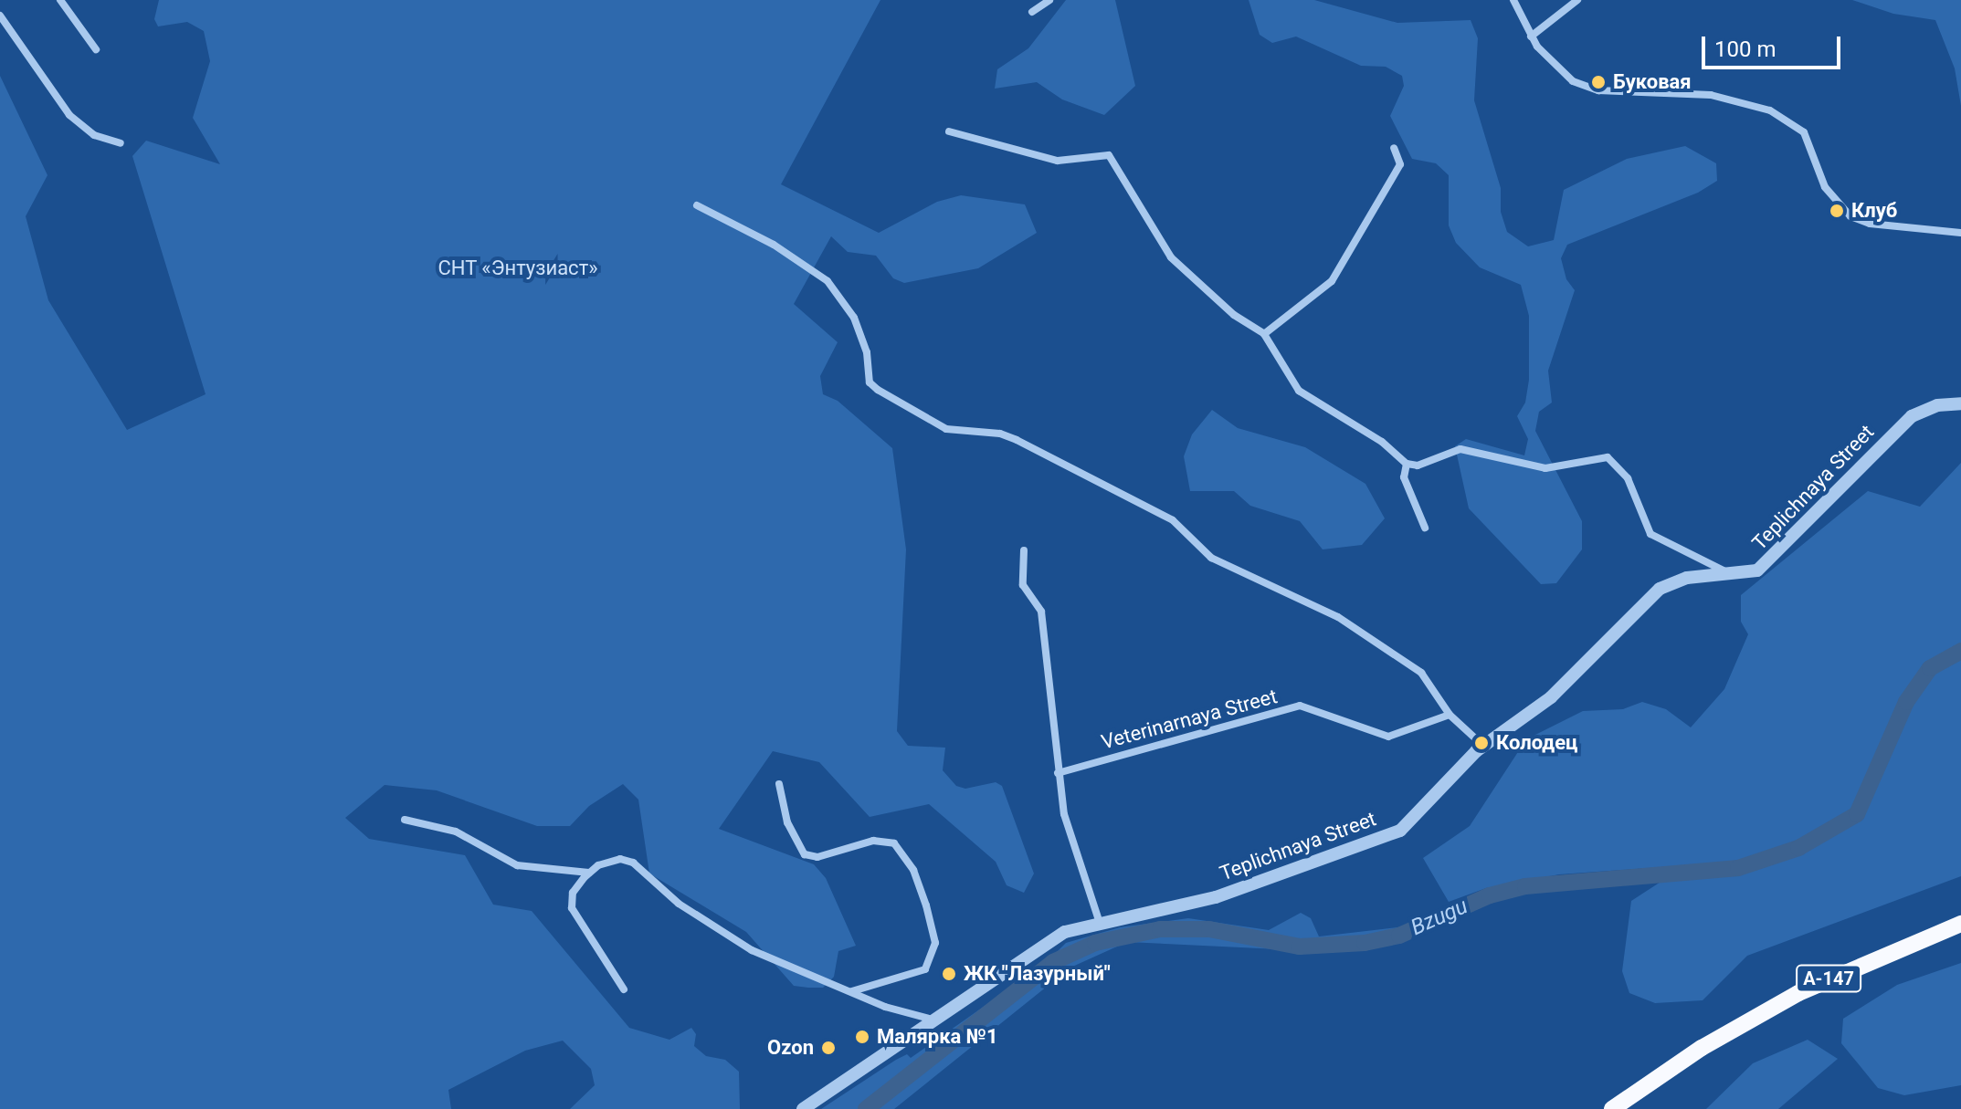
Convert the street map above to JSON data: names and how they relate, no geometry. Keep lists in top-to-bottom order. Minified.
{"streets":{"highway":["А-147"],"street":["Teplichnaya Street","Veterinarnaya Street"]},"water":["Bzugu"],"parks":["СНТ «Энтузиаст»"],"places":["Буковая","Клуб","Колодец","ЖК \"Лазурный\"","Малярка №1","Ozon"],"scale_bar":"100 m"}
